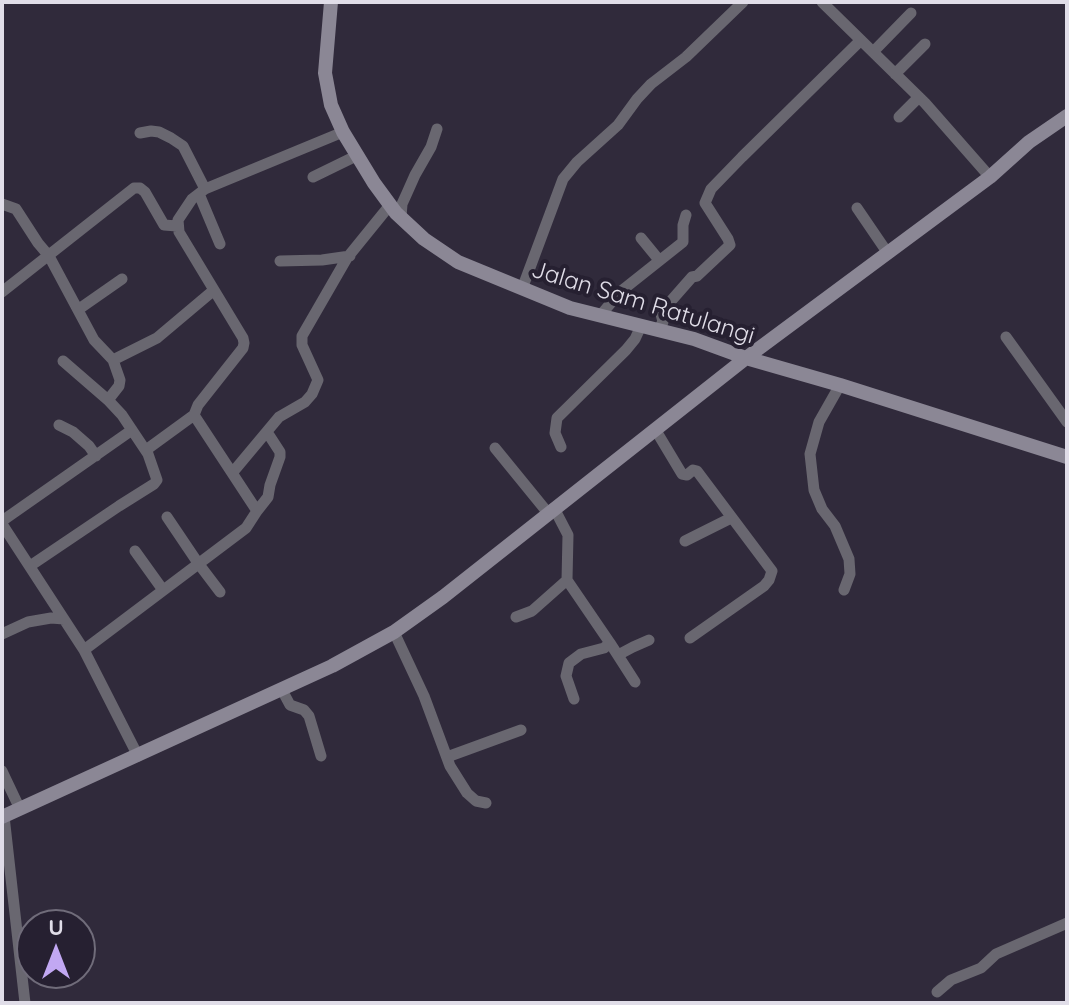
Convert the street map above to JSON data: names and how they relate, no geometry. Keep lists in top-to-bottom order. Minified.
{"streets":{"main road":["Jalan Sam Ratulangi"]},"north":"top"}
